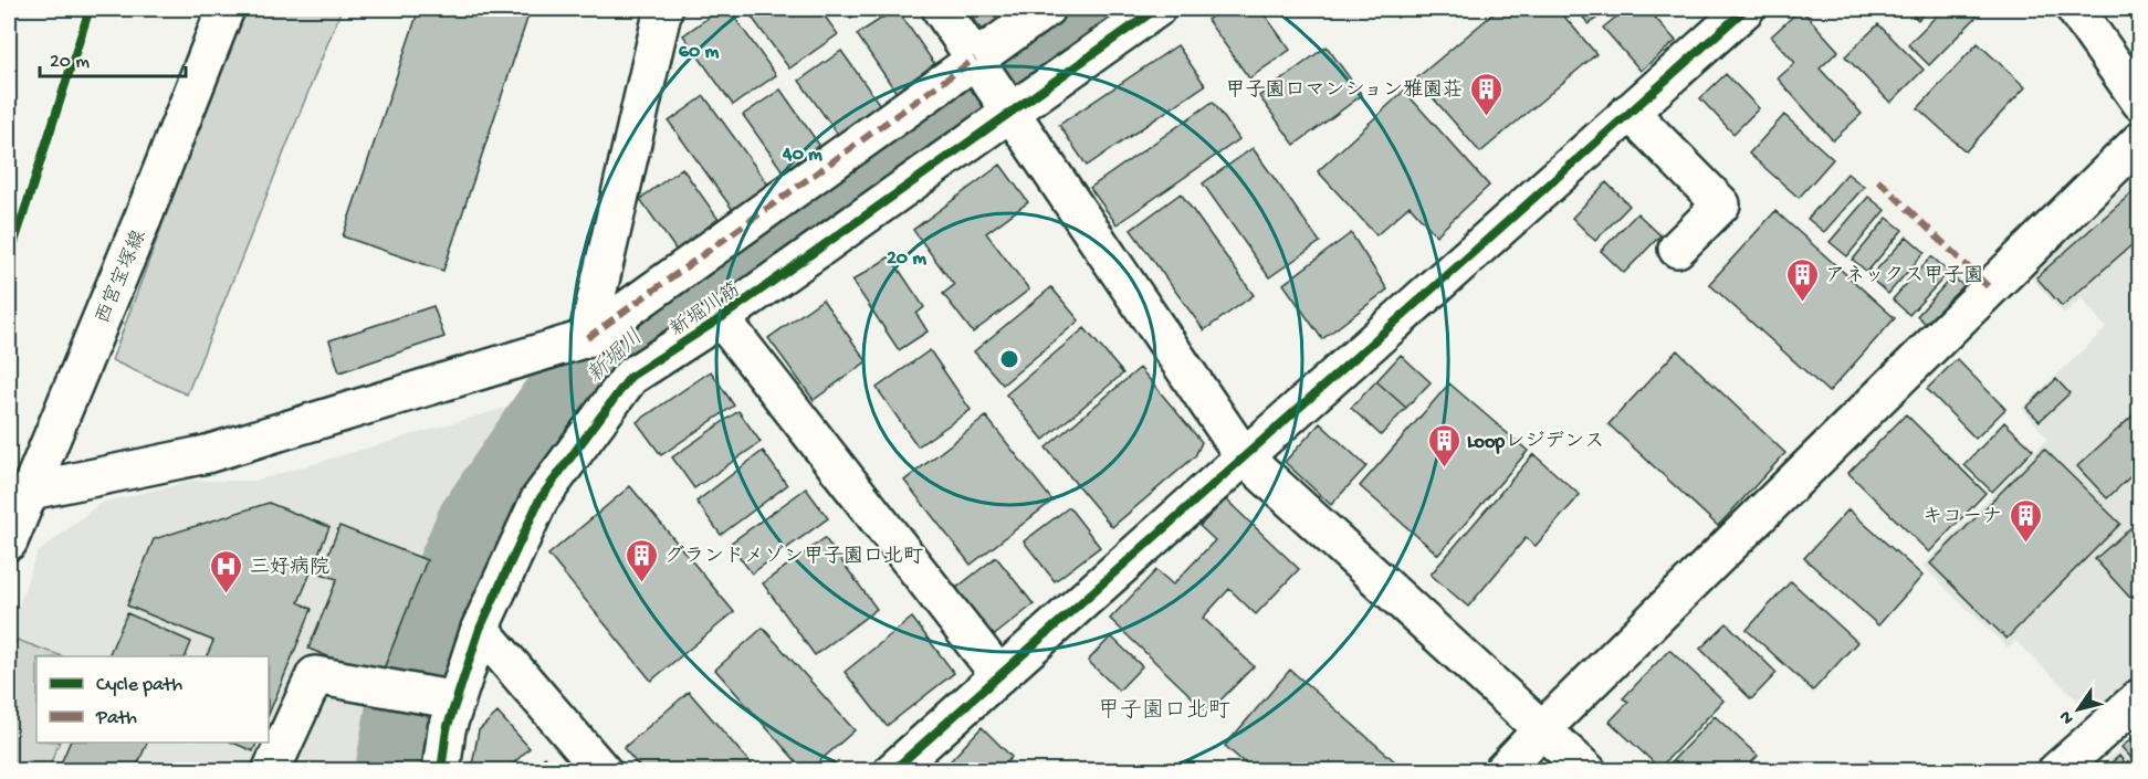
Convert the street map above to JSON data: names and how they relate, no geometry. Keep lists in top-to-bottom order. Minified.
{"streets":{"street":["西宮宝塚線","新堀川筋"]},"districts":["甲子園口北町"],"water":["新堀川"],"places":{"building":["甲子園口マンション雅園荘","アネックス甲子園","Loopレジデンス","キコーナ","グランドメゾン甲子園口北町"],"hospital":["三好病院"]},"legend":["Cycle path","Path"],"scale_bar":"20 m","north":"bottom left","rings":["60 m","40 m","20 m"]}
